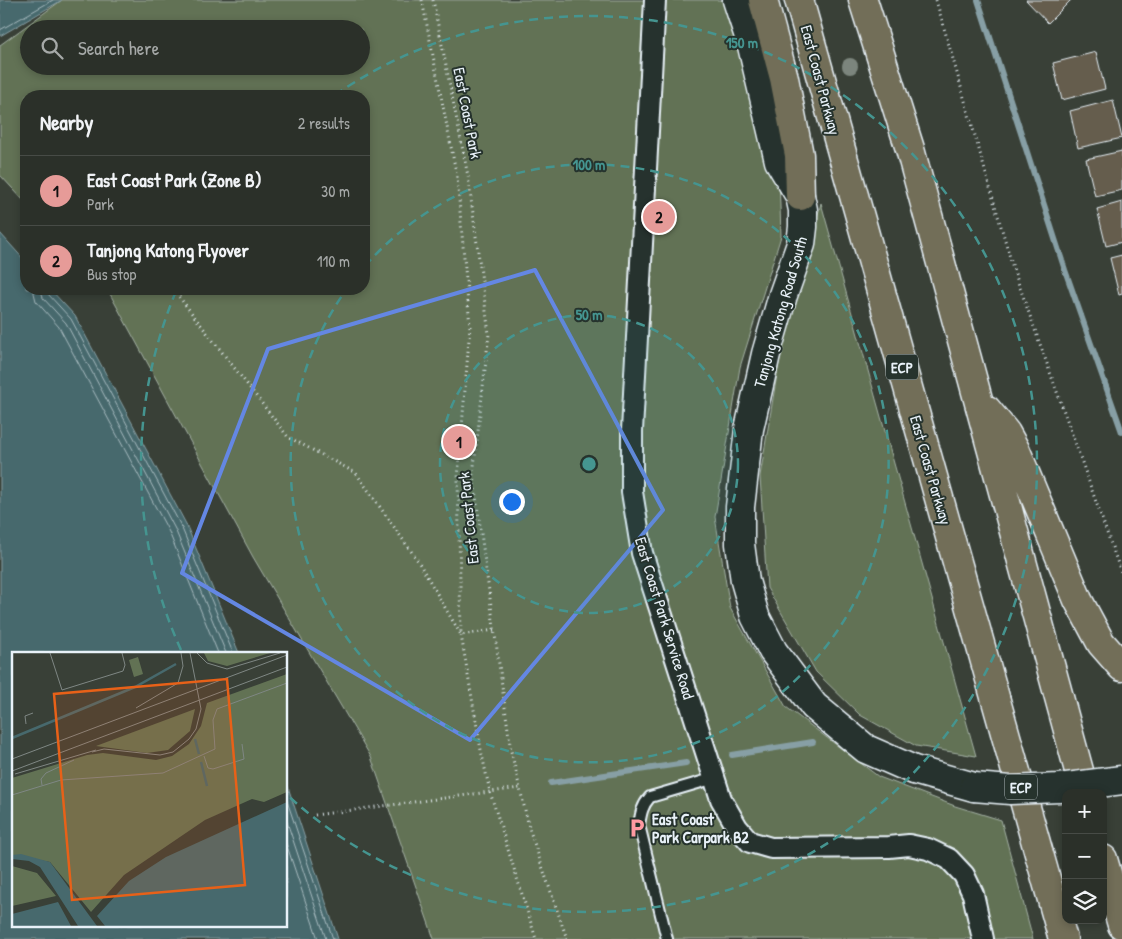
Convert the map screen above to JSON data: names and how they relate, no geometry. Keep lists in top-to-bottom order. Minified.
{"streets":{"highway":["East Coast Parkway","ECP"],"main road":["Tanjong Katong Road South"],"street":["East Coast Park Service Road"],"path":["East Coast Park"]},"places":{"parking":["East Coast Park Carpark B2"]},"page":{"search":"Search here","heading":["Nearby","2 results"],"list":[{"mark":"1","name":"East Coast Park (Zone B)","note":"Park","value":"30 m"},{"mark":"2","name":"Tanjong Katong Flyover","note":"Bus stop","value":"110 m"}],"pins":["2","1"],"map_buttons":["+","−"]},"rings":["150 m","100 m","50 m"]}
